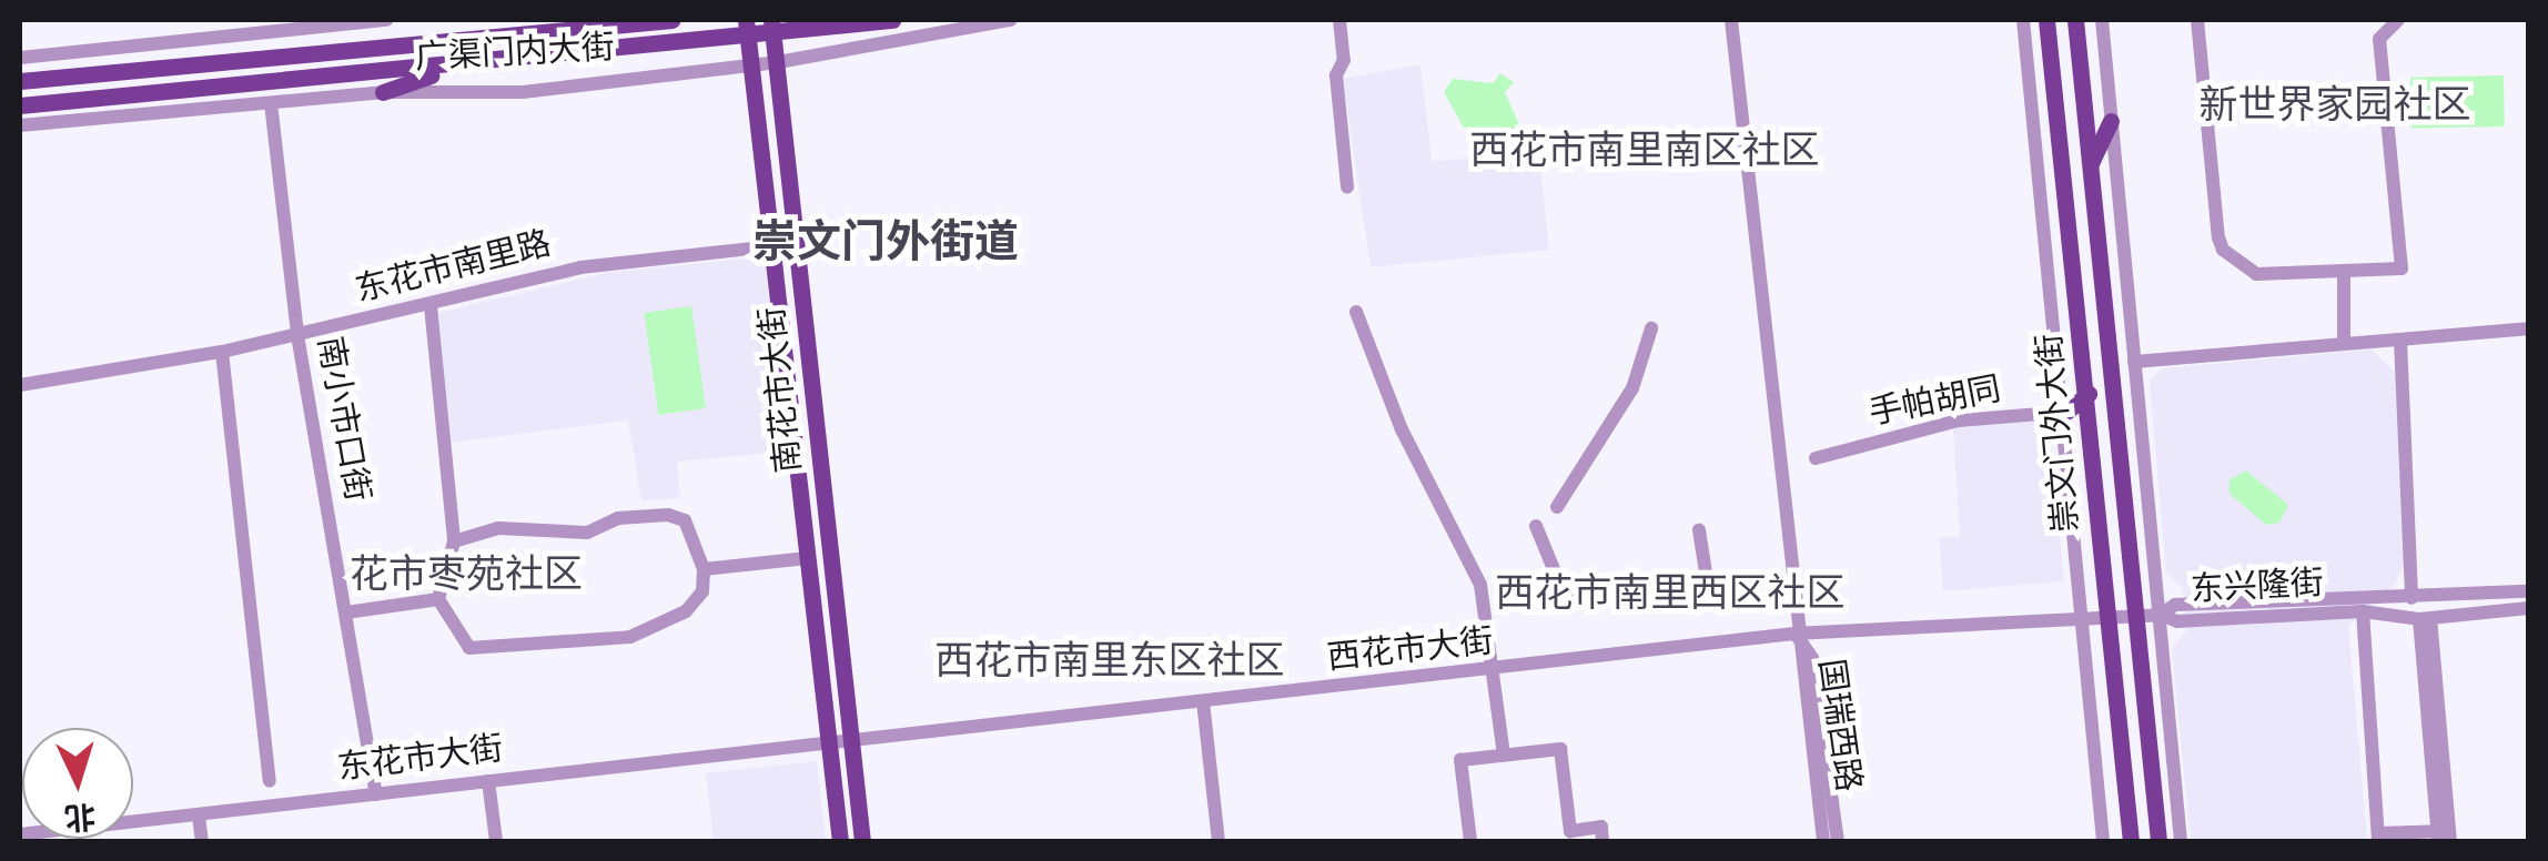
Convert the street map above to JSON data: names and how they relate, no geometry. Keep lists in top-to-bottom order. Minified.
{"streets":{"main road":["广渠门内大街","南花市大街","崇文门外大街"],"street":["东花市南里路","手帕胡同","南小市口街","东兴隆街","西花市大街","国瑞西路","东花市大街"]},"crossings":[["广渠门内大街","南花市大街"],["广渠门内大街","南小市口街"],["东花市南里路","南花市大街"],["东花市南里路","南小市口街"],["南花市大街","西花市大街"],["南花市大街","东花市大街"],["手帕胡同","崇文门外大街"],["南小市口街","东花市大街"],["崇文门外大街","西花市大街"],["东兴隆街","西花市大街"],["西花市大街","国瑞西路"],["西花市大街","东花市大街"]],"districts":["新世界家园社区","西花市南里南区社区","崇文门外街道","花市枣苑社区","西花市南里西区社区","西花市南里东区社区"],"north":"bottom"}
